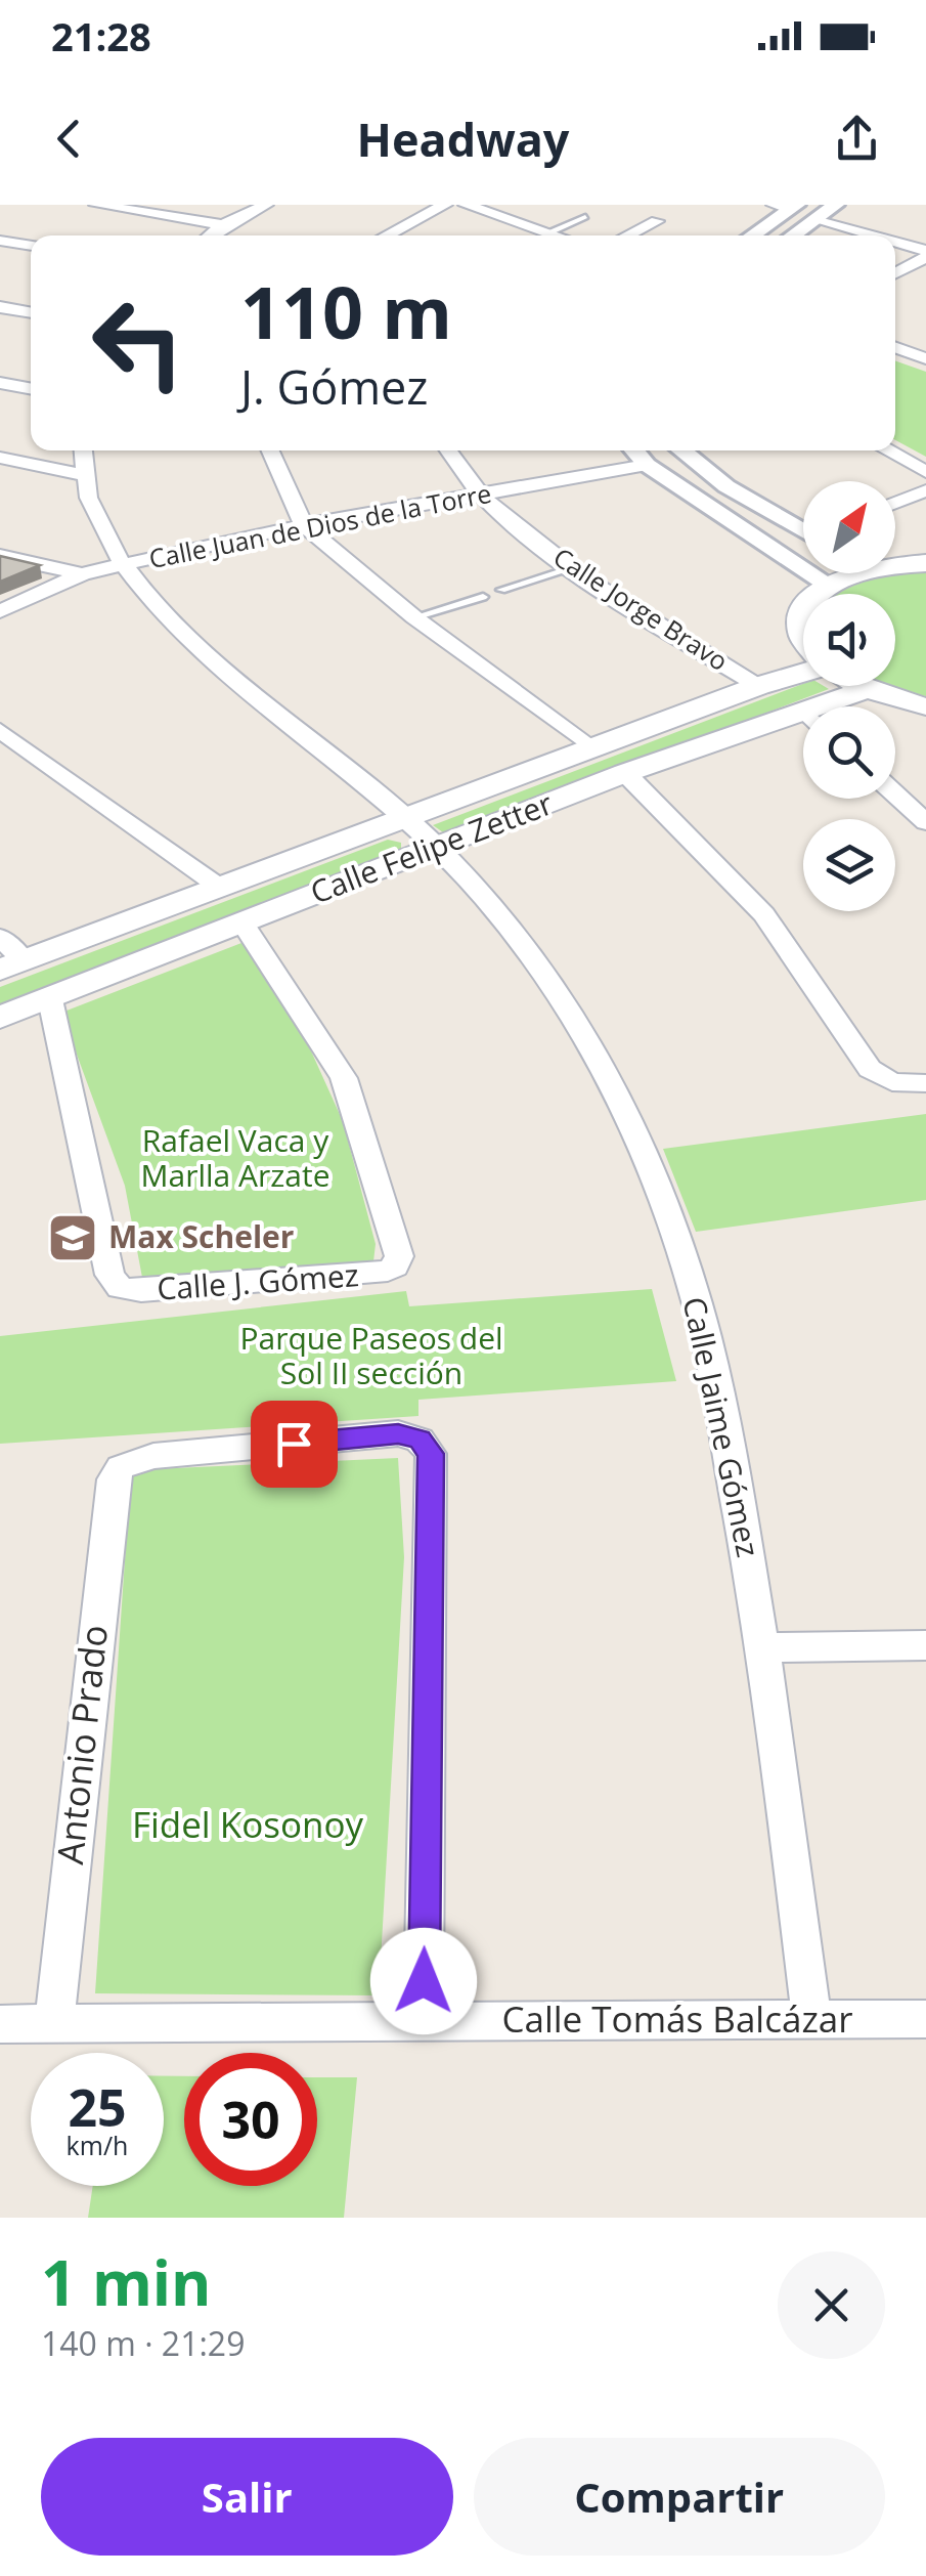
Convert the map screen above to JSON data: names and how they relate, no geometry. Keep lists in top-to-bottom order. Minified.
{"streets":{"main road":["Calle Felipe Zetter"],"street":["Calle Juan de Dios de la Torre","Calle Jorge Bravo","Calle J. Gómez","Calle Jaime Gómez","Antonio Prado","Calle Tomás Balcázar"]},"crossings":[["Calle Juan de Dios de la Torre","Calle Jorge Bravo"],["Calle Juan de Dios de la Torre","Calle Jaime Gómez"],["Calle Jorge Bravo","Calle Felipe Zetter"],["Calle Felipe Zetter","Calle J. Gómez"],["Calle Felipe Zetter","Calle Jaime Gómez"],["Calle Jaime Gómez","Calle Tomás Balcázar"],["Antonio Prado","Calle Tomás Balcázar"]],"parks":["Rafael Vaca y Marlla Arzate","Parque Paseos del Sol II sección","Fidel Kosonoy"],"places":{"school or university":["Max Scheler"]},"north":"top right","page":{"status":"21:28","header":"Headway","turn":["110 m","J. Gómez"],"speed":"25 km/h","limit":"30","heading":["1 min","140 m · 21:29"],"buttons":["Salir","Compartir"]}}
